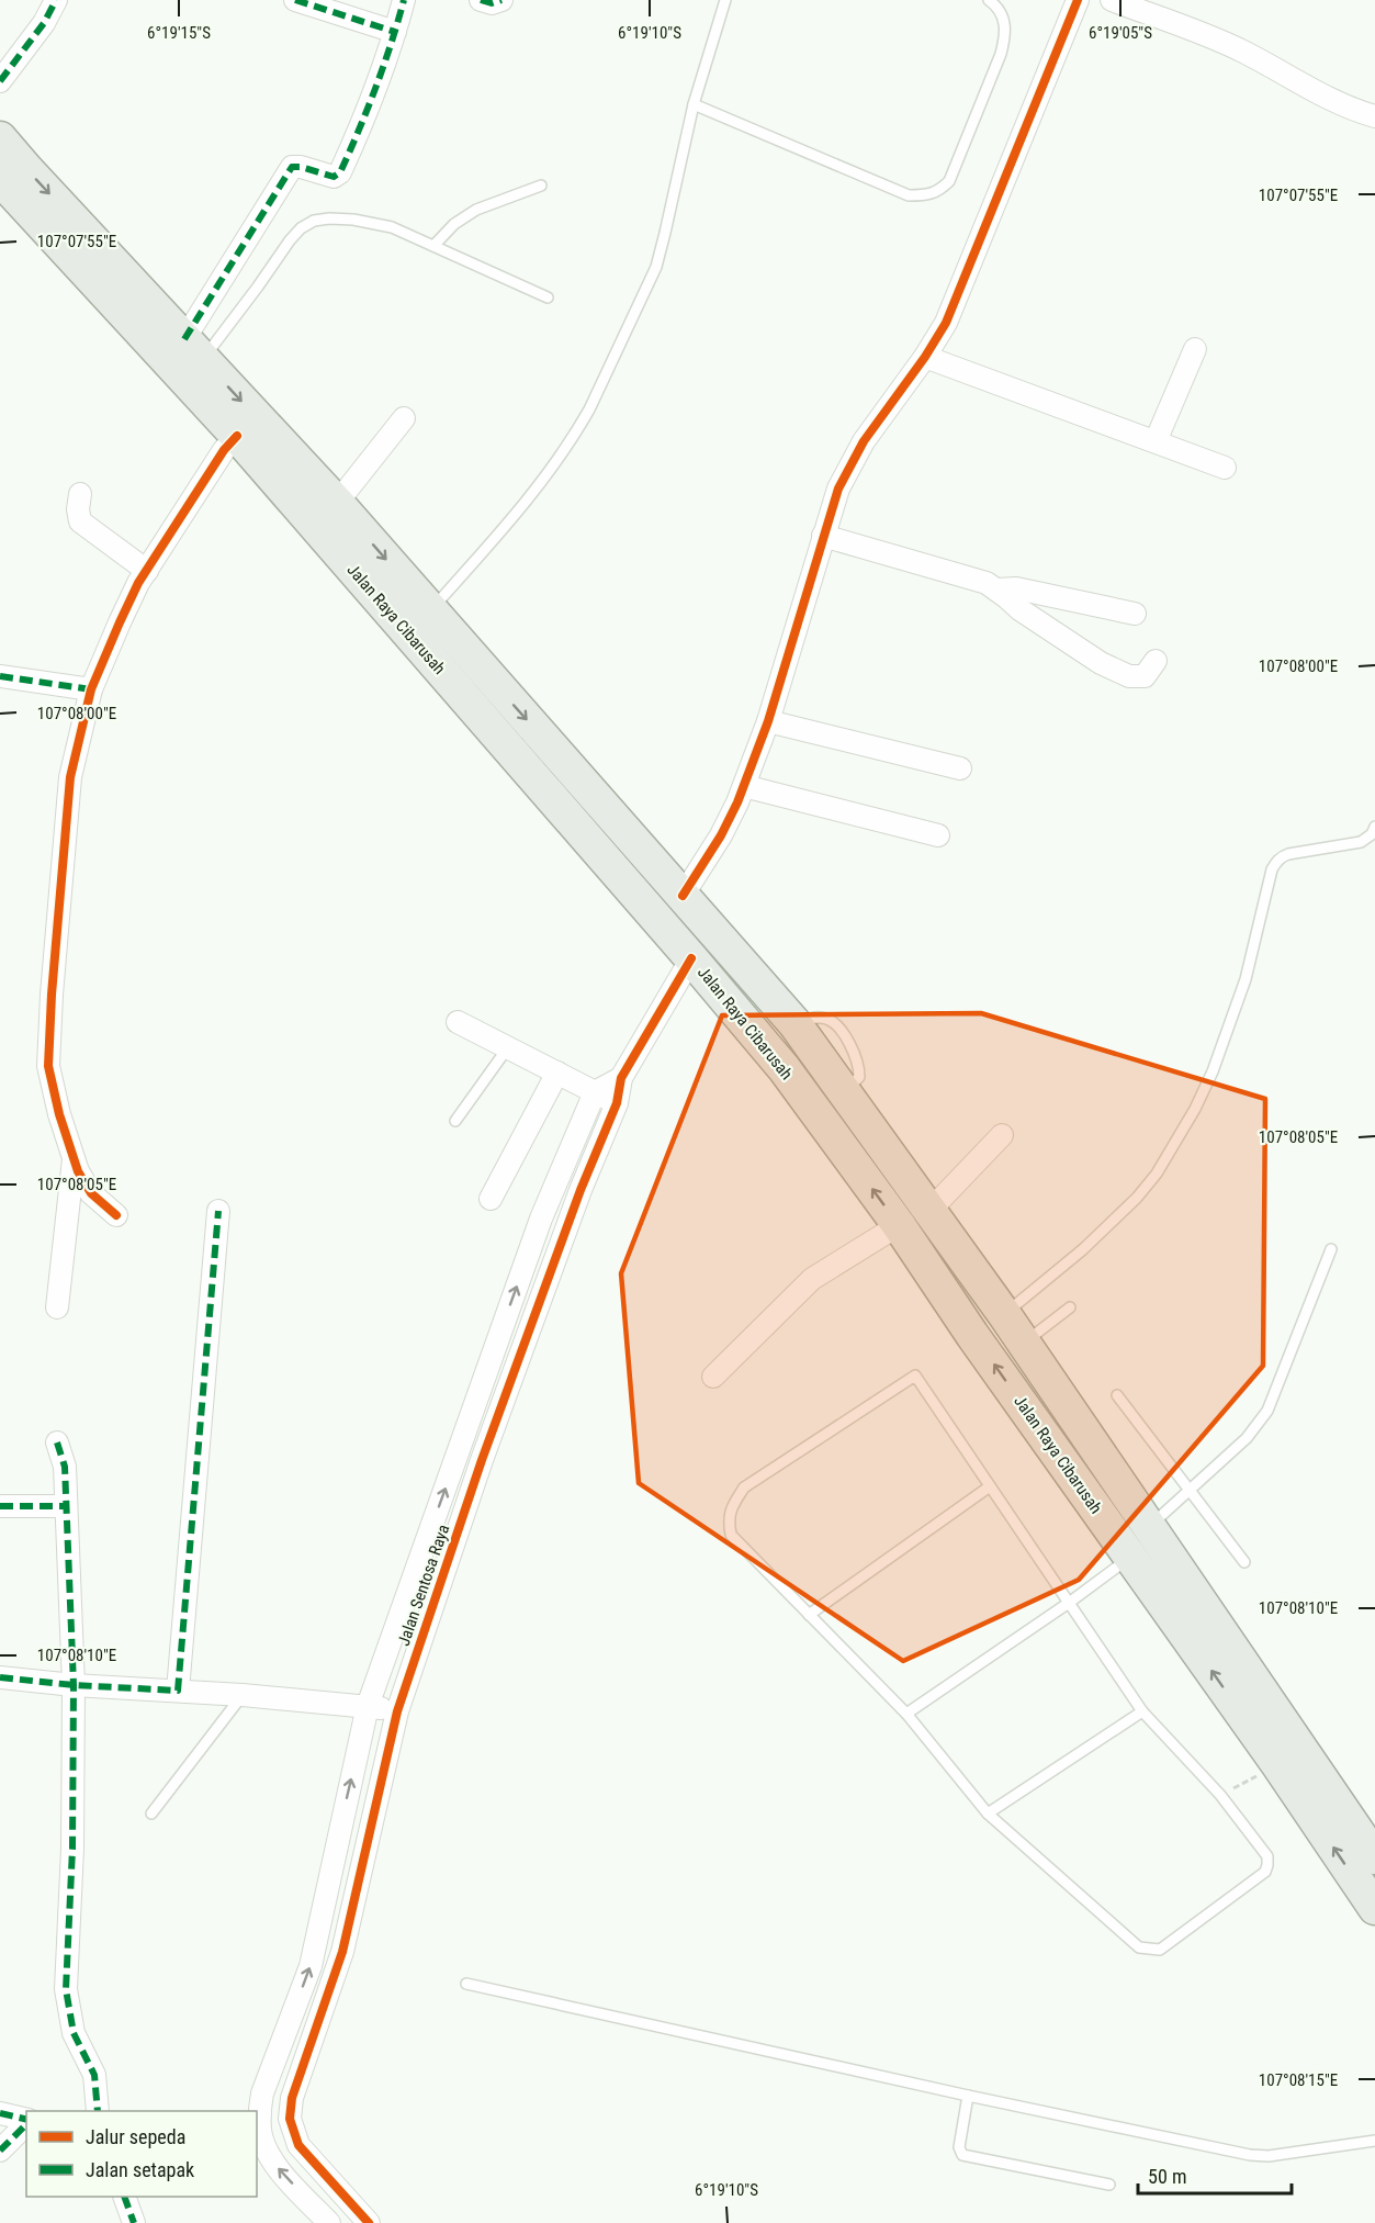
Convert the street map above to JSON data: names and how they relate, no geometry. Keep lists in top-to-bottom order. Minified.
{"streets":{"main road":["Jalan Raya Cibarusah"],"street":["Jalan Sentosa Raya"]},"crossings":[["Jalan Raya Cibarusah","Jalan Sentosa Raya"]],"legend":["Jalur sepeda","Jalan setapak"],"scale_bar":"50 m","coordinates":["6°19'15\"S","6°19'10\"S","6°19'05\"S","107°07'55\"E","107°08'00\"E","107°08'05\"E","107°08'10\"E","107°08'15\"E"]}
